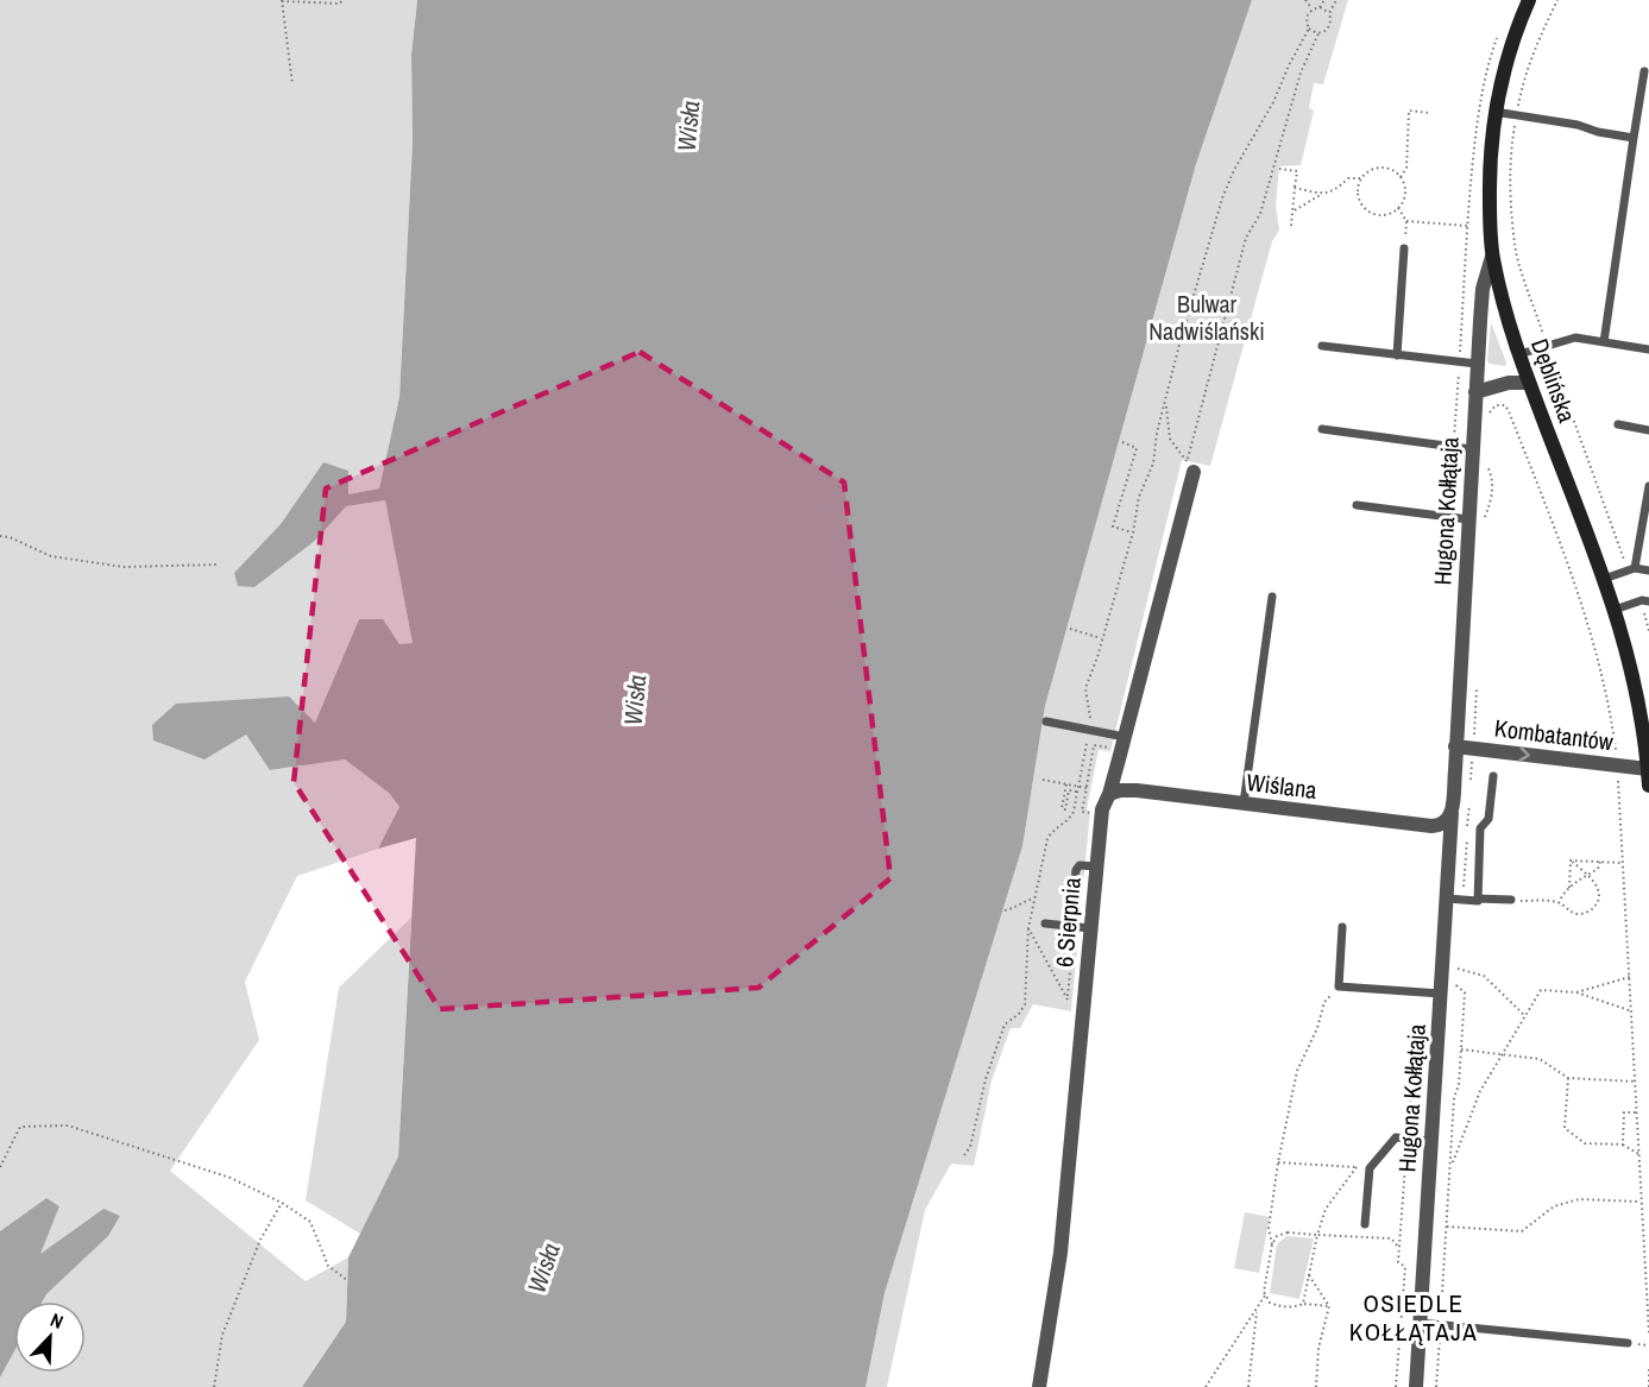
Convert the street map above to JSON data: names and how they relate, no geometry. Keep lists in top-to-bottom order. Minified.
{"streets":{"main road":["Dęblińska"],"street":["Hugona Kołłątaja","Kombatantów","Wiślana","6 Sierpnia"]},"crossings":[["Dęblińska","Hugona Kołłątaja"],["Dęblińska","Kombatantów"],["Hugona Kołłątaja","Kombatantów"],["Hugona Kołłątaja","Wiślana"],["Wiślana","6 Sierpnia"]],"one_way":["Kombatantów"],"districts":["OSIEDLE KOŁŁĄTAJA"],"water":["Wisła"],"parks":["Bulwar Nadwiślański"],"north":"top right"}
